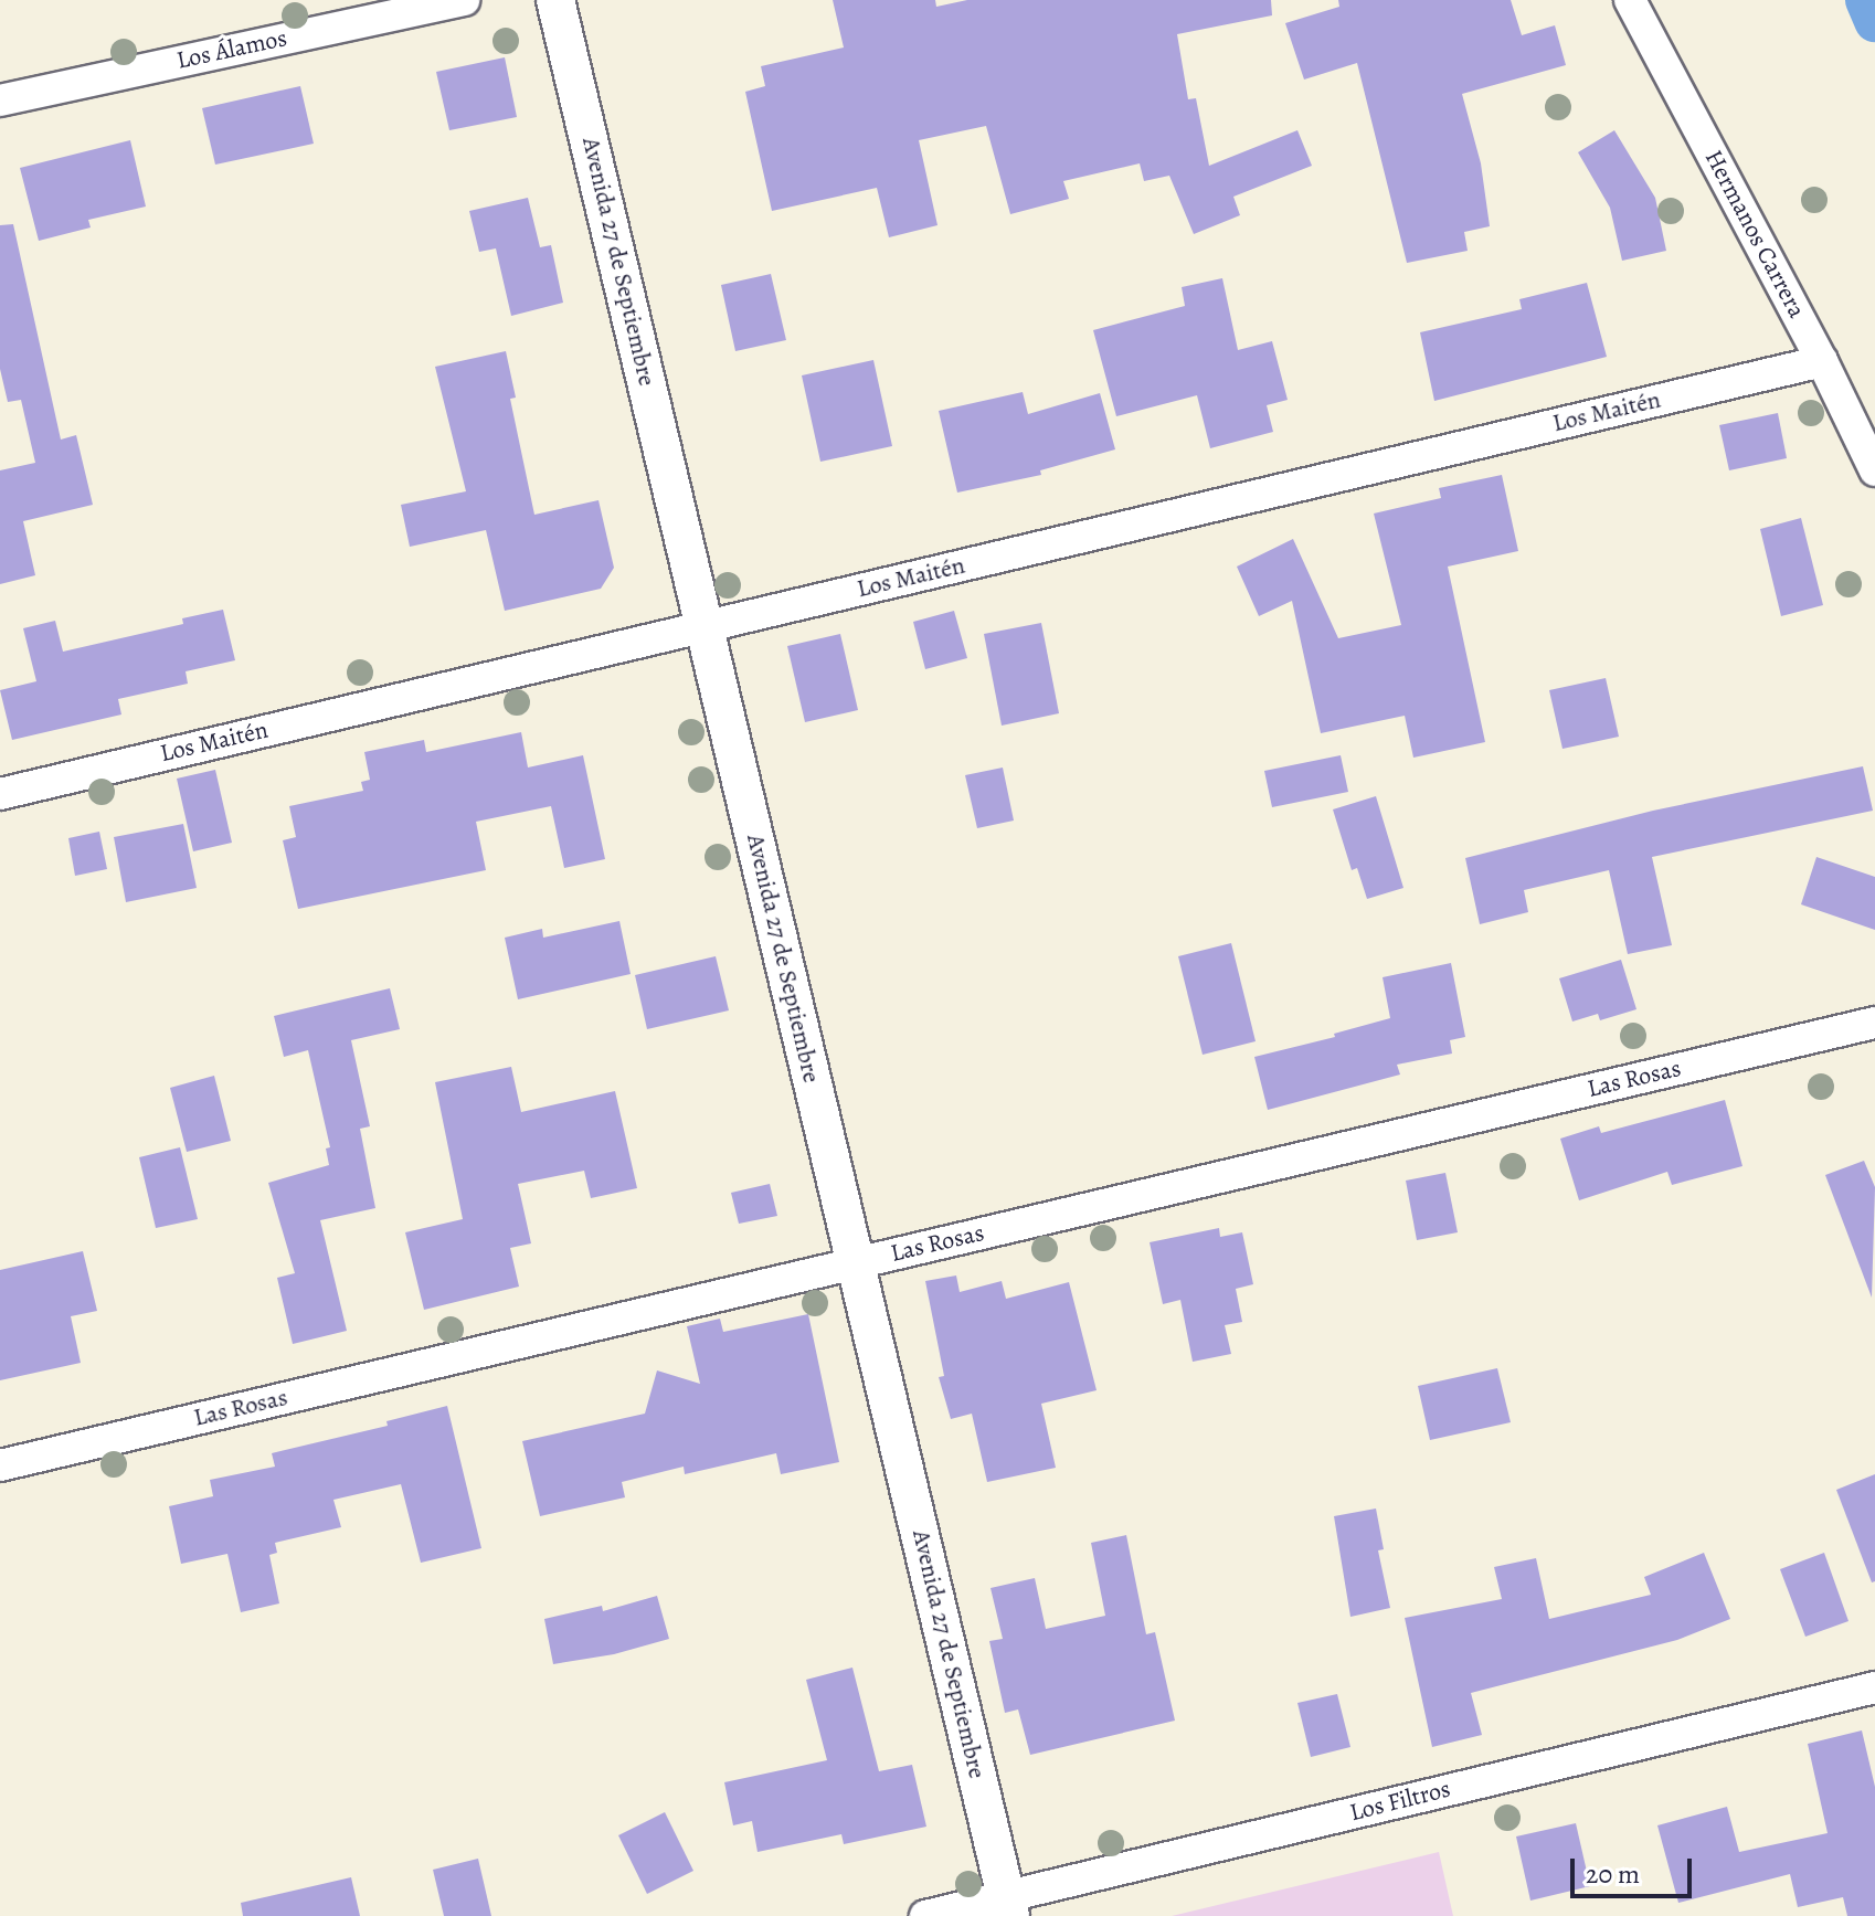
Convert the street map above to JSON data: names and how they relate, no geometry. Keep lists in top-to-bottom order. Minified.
{"streets":{"street":["Los Álamos","Hermanos Carrera","Avenida 27 de Septiembre","Los Maitén","Las Rosas","Los Filtros"]},"crossings":[["Hermanos Carrera","Los Maitén"],["Avenida 27 de Septiembre","Los Maitén"],["Avenida 27 de Septiembre","Las Rosas"],["Avenida 27 de Septiembre","Los Filtros"]],"scale_bar":"20 m"}
